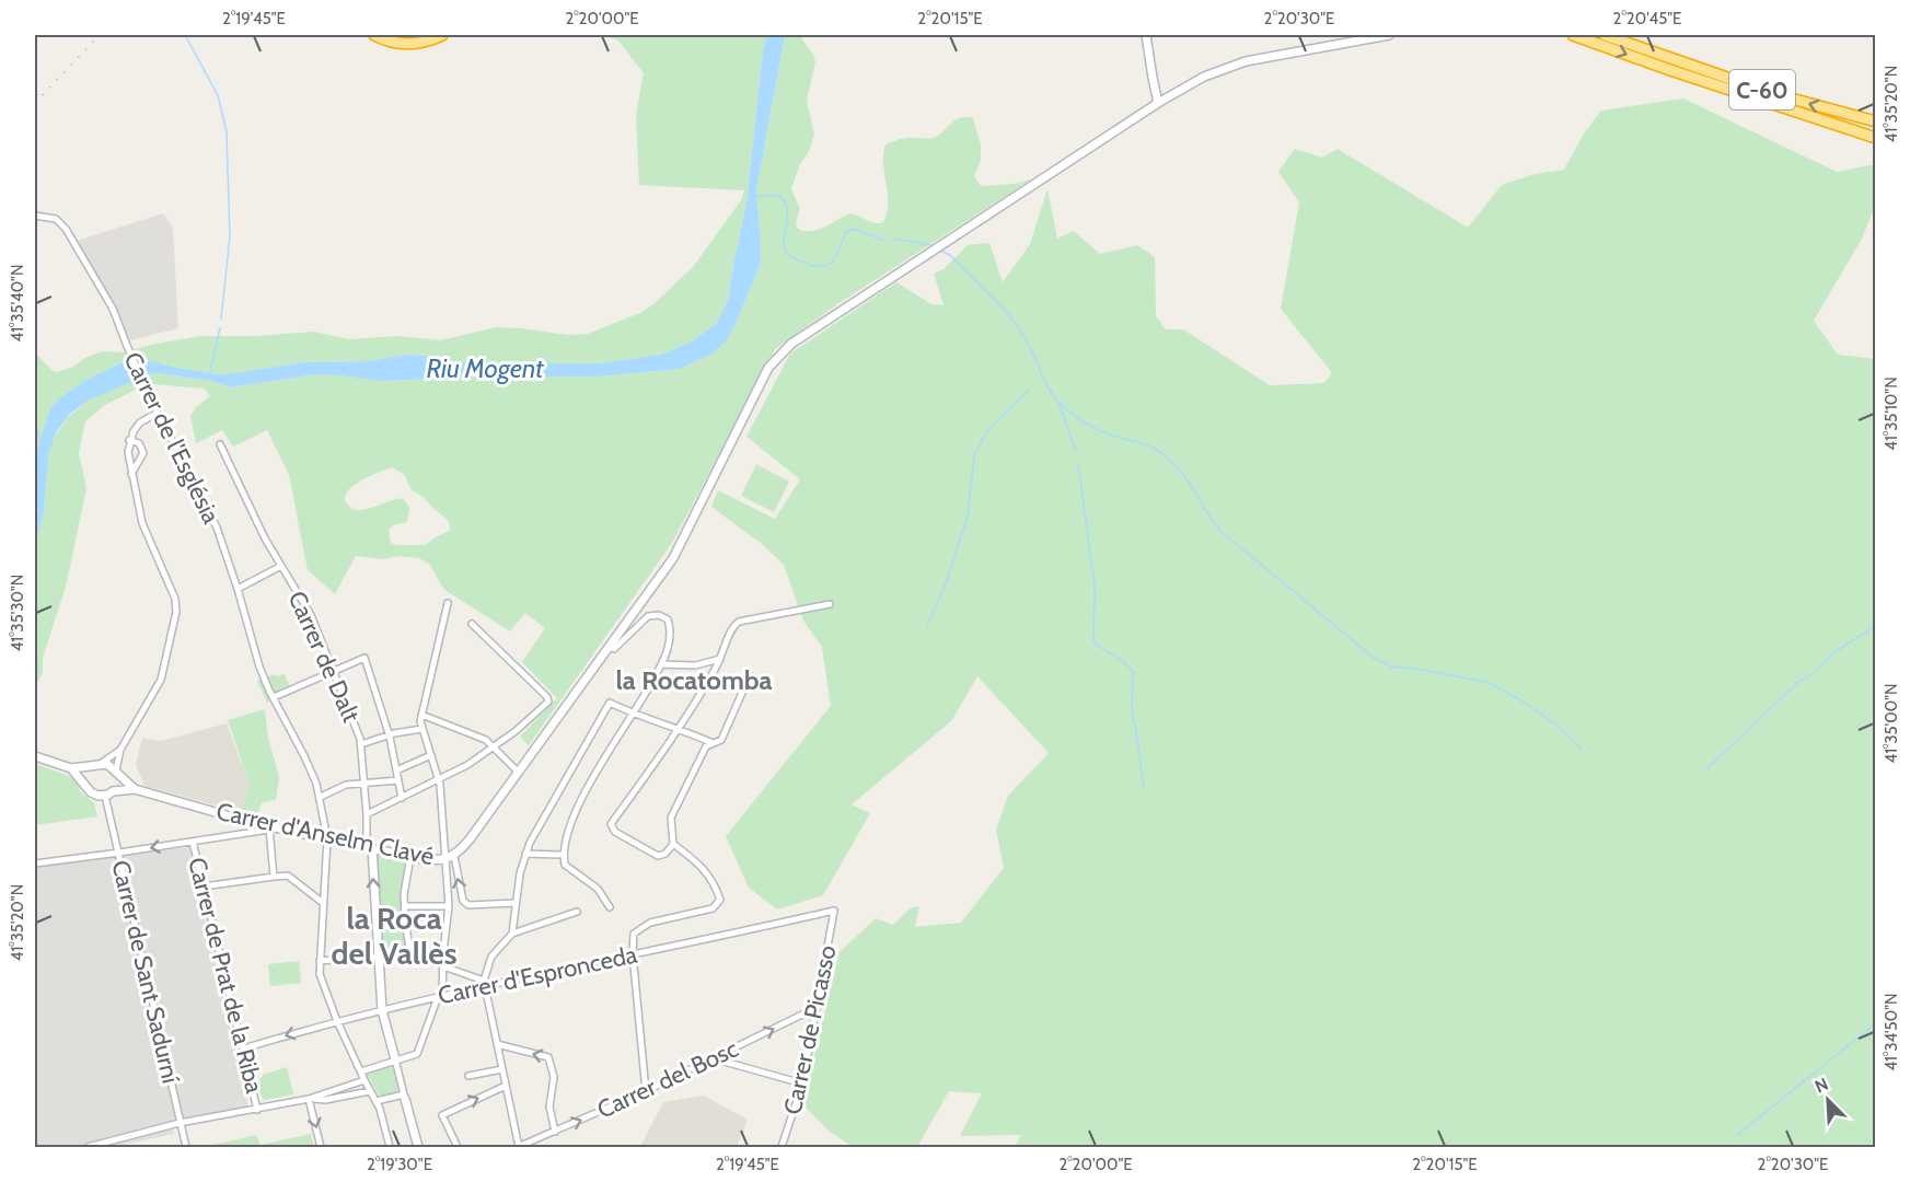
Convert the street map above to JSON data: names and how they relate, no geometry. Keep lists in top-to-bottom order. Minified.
{"streets":{"highway":["C-60"],"street":["Carrer de l'Església","Carrer de Dalt","Carrer d'Anselm Clavé","Carrer de Sant Sadurní","Carrer de Prat de la Riba","Carrer d'Espronceda","Carrer de Picasso","Carrer del Bosc"]},"crossings":[["Carrer de l'Església","Carrer d'Anselm Clavé"],["Carrer de l'Església","Carrer d'Espronceda"],["Carrer de Dalt","Carrer d'Anselm Clavé"],["Carrer de Prat de la Riba","Carrer d'Espronceda"],["Carrer d'Espronceda","Carrer de Picasso"],["Carrer de Picasso","Carrer del Bosc"]],"one_way":["Carrer del Bosc"],"districts":["la Rocatomba","la Roca del Vallès"],"water":["Riu Mogent"],"north":"top left","coordinates":["2°19'45\"E","2°20'00\"E","2°20'15\"E","2°20'30\"E","2°20'45\"E","41°35'20\"N","41°35'40\"N","41°35'10\"N","41°35'30\"N","41°35'00\"N","41°34'50\"N","2°19'30\"E"]}
